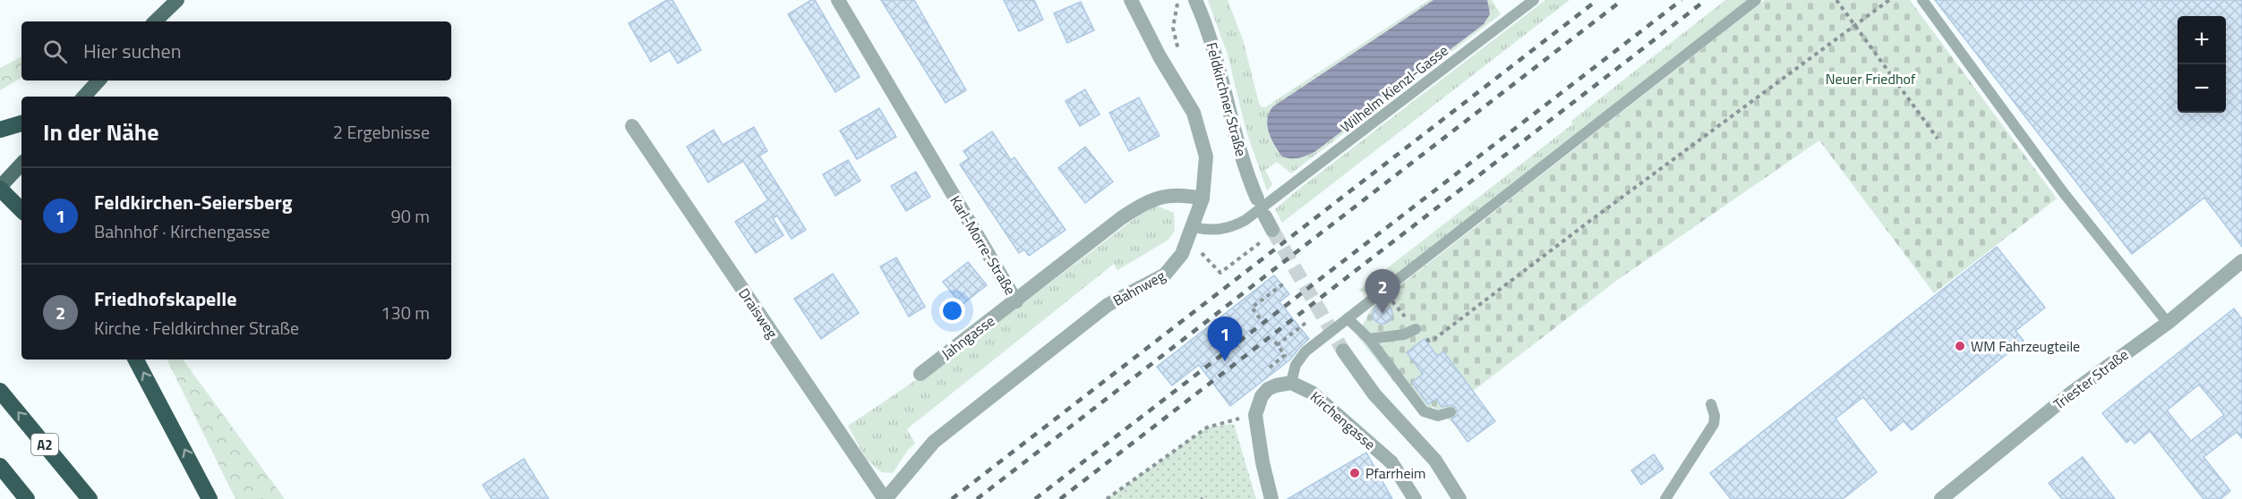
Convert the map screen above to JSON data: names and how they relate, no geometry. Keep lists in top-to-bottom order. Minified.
{"streets":{"highway":["A2"],"street":["Feldkirchner Straße","Karl-Morre-Straße","Bahnweg","Draisweg","Jahngasse","Triester Straße","Kirchengasse"],"lane":["Wilhelm Kienzl-Gasse"]},"crossings":[["Wilhelm Kienzl-Gasse","Feldkirchner Straße"],["Wilhelm Kienzl-Gasse","Bahnweg"],["Karl-Morre-Straße","Bahnweg"],["Karl-Morre-Straße","Jahngasse"],["Bahnweg","Draisweg"]],"parks":["Neuer Friedhof"],"places":["WM Fahrzeugteile","Pfarrheim"],"page":{"map_buttons":["+","−"],"search":"Hier suchen","heading":["In der Nähe","2 Ergebnisse"],"list":[{"mark":"1","name":"Feldkirchen-Seiersberg","note":"Bahnhof · Kirchengasse","value":"90 m"},{"mark":"2","name":"Friedhofskapelle","note":"Kirche · Feldkirchner Straße","value":"130 m"}],"pins":["2","1"]}}
